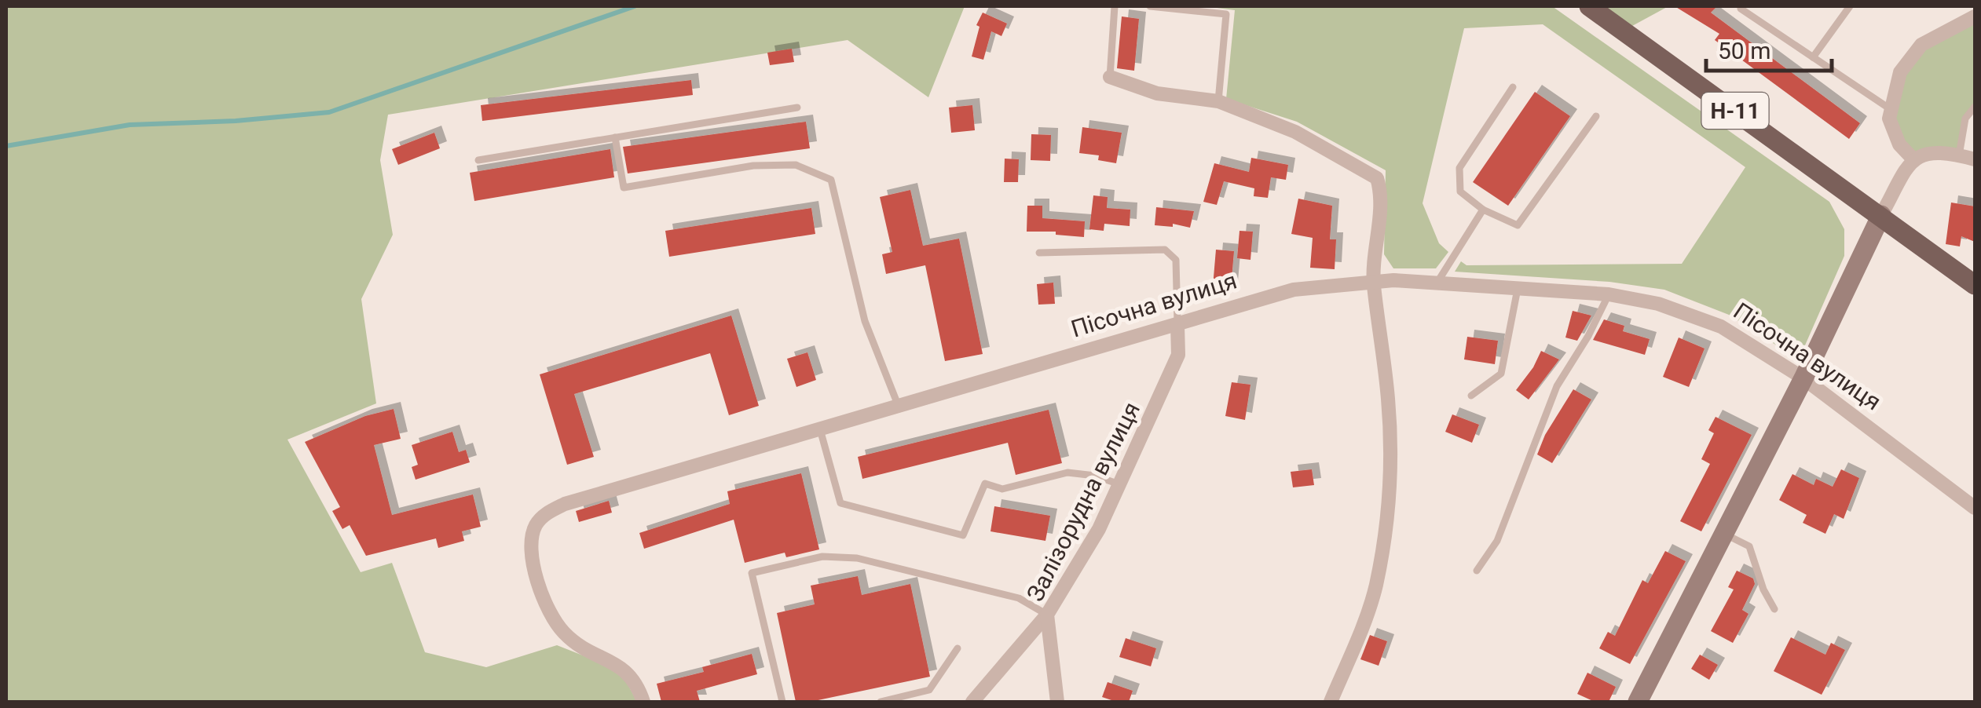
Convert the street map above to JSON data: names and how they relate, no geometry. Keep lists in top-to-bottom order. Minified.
{"streets":{"main road":["Н-11"],"street":["Пісочна вулиця","Залізорудна вулиця"]},"crossings":[["Пісочна вулиця","Залізорудна вулиця"]],"scale_bar":"50 m"}
